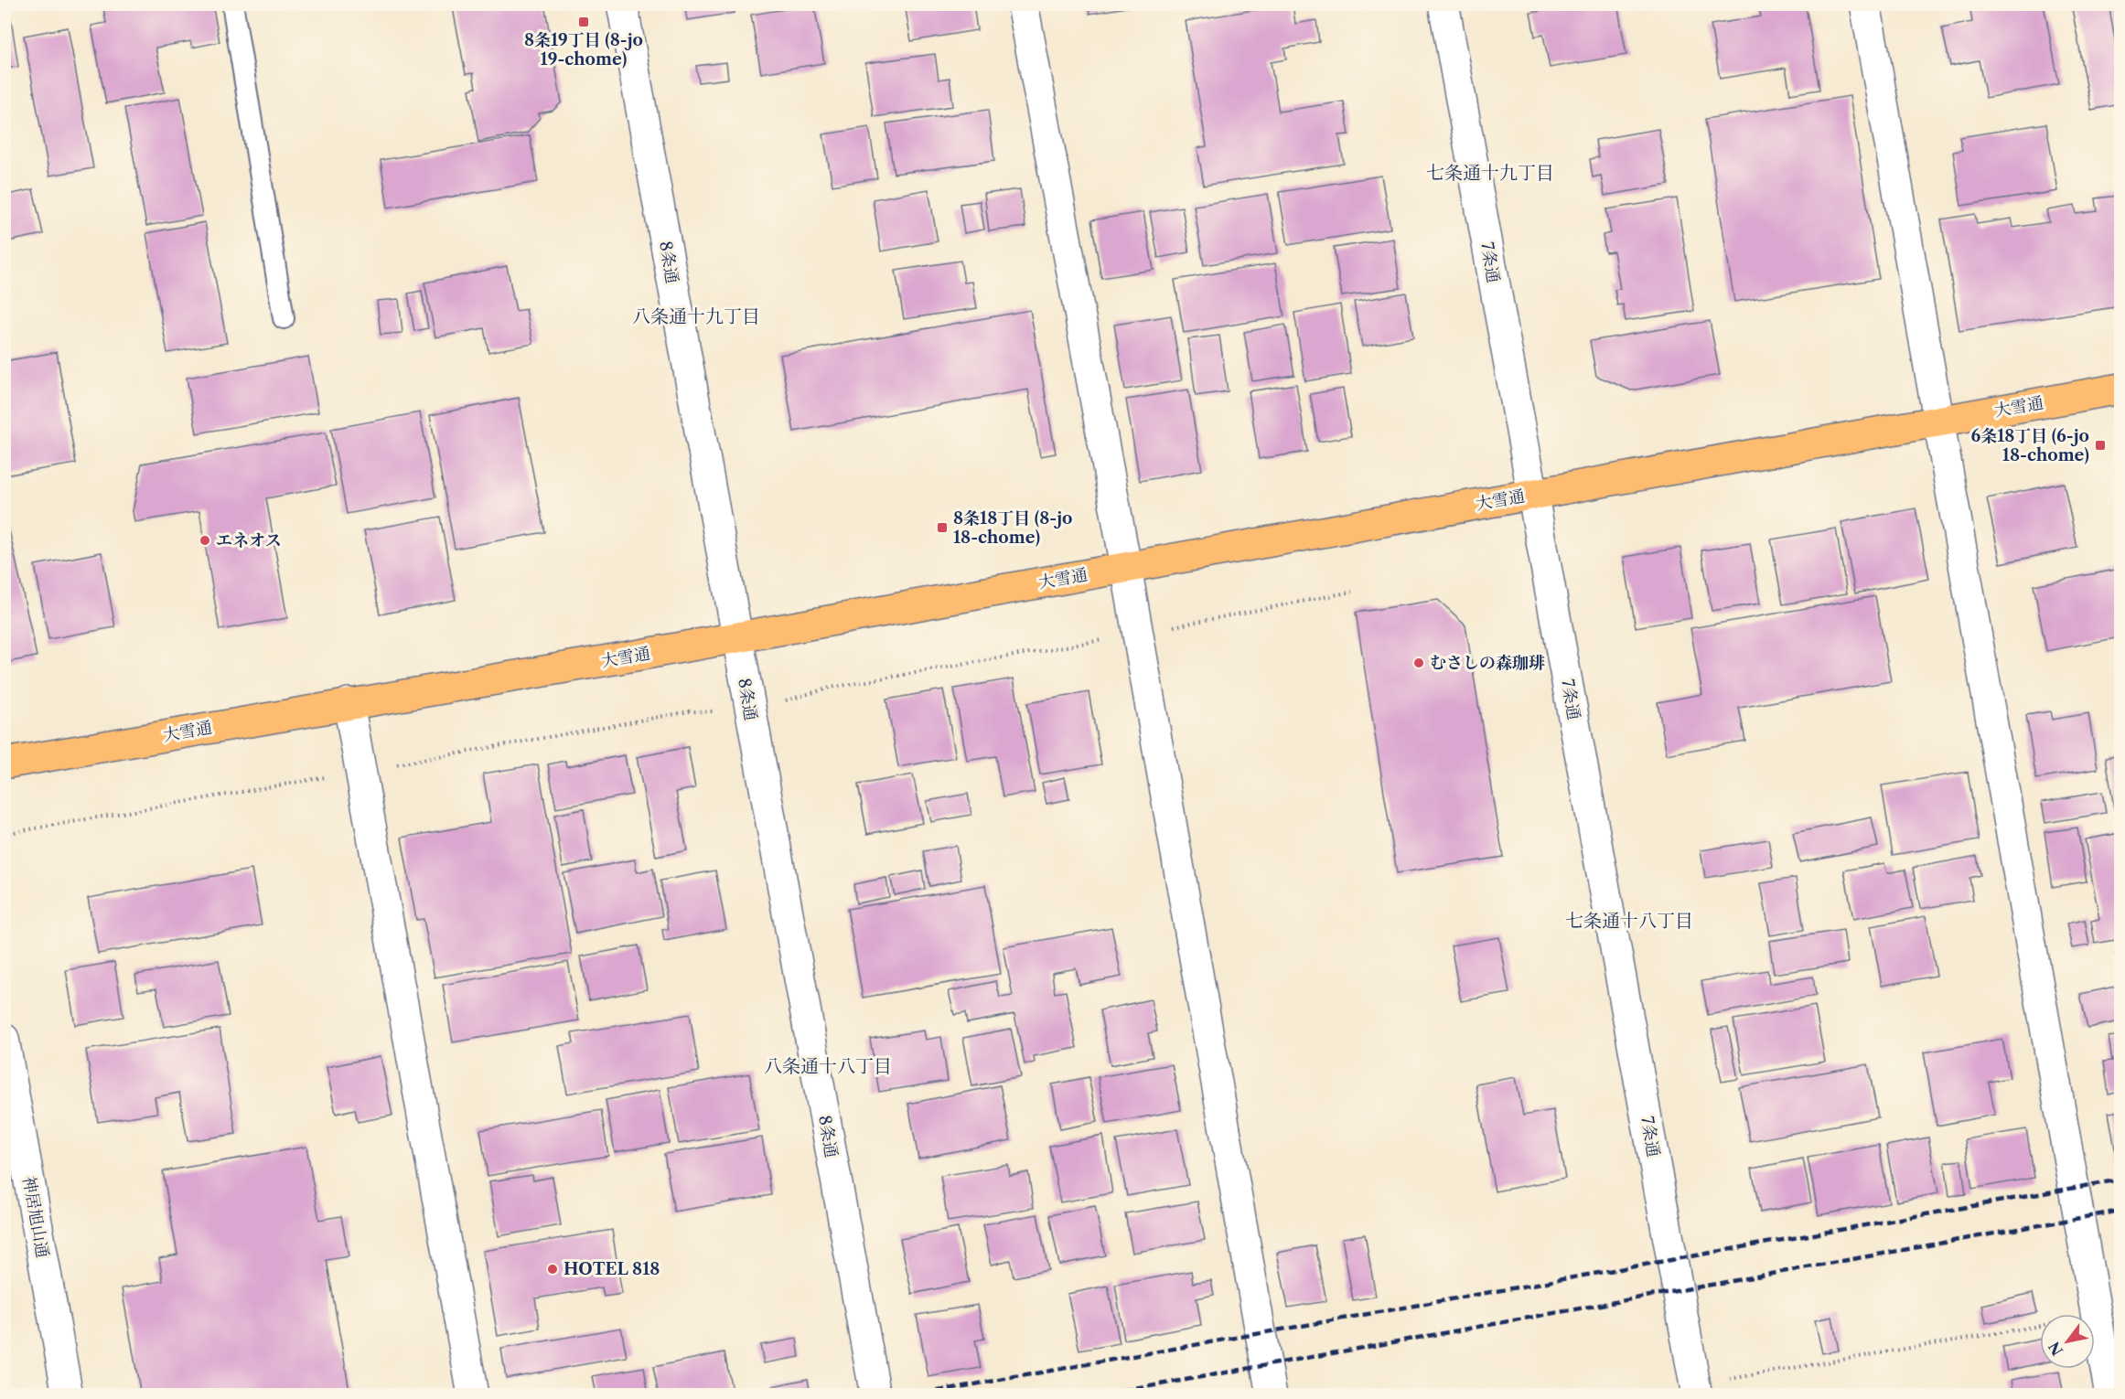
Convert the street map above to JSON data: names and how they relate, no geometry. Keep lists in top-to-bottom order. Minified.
{"streets":{"highway":["大雪通"],"street":["8条通","7条通","神居旭山通"]},"crossings":[["8条通","大雪通"],["7条通","大雪通"]],"districts":["七条通十九丁目","八条通十九丁目","七条通十八丁目","八条通十八丁目"],"places":{"transit":["8条19丁目 (8-jo 19-chome)","6条18丁目 (6-jo 18-chome)","8条18丁目 (8-jo 18-chome)"],"other":["エネオス","むさしの森珈琲","HOTEL 818"]},"north":"bottom left"}
